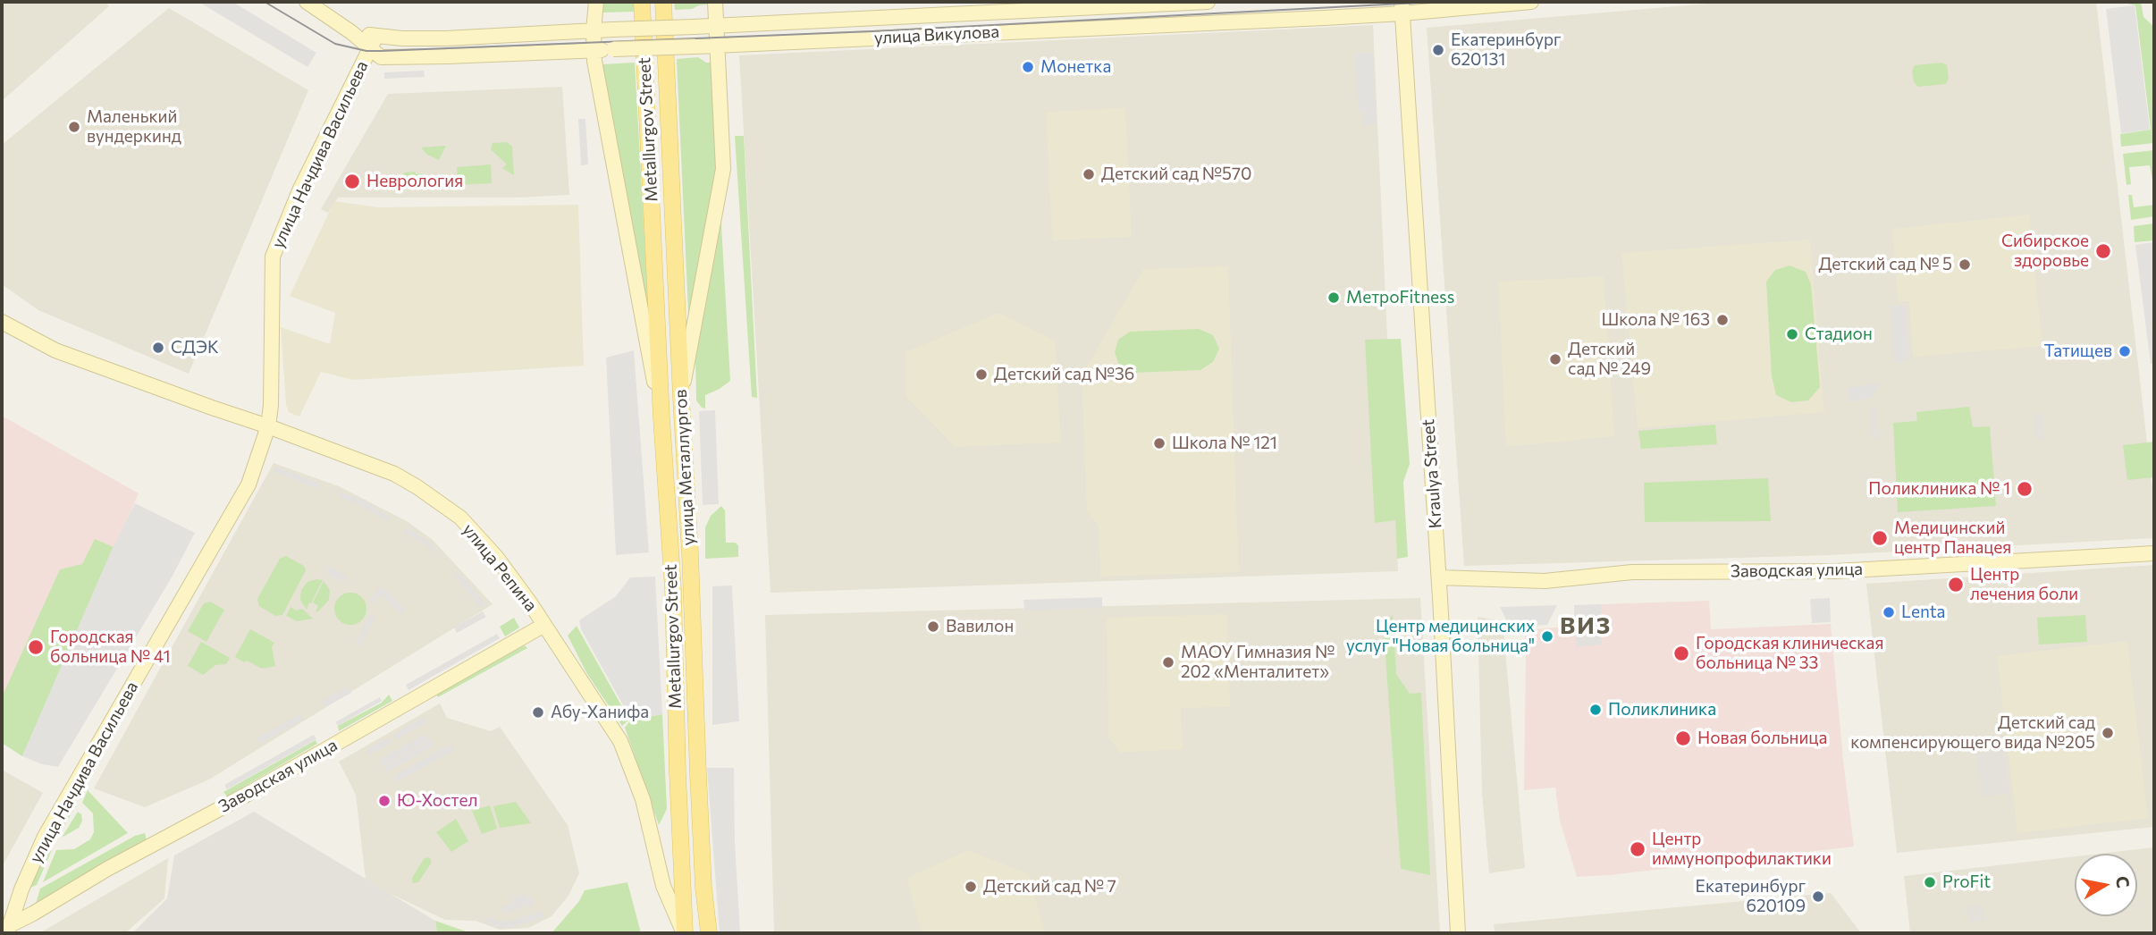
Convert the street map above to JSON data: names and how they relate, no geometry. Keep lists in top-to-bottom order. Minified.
{"streets":{"main road":["Metallurgov Street","улица Металлургов"],"street":["улица Викулова","улица Начдива Васильева","Kraulya Street","улица Репина","Заводская улица"]},"crossings":[["улица Викулова","улица Начдива Васильева"],["улица Викулова","Kraulya Street"],["Metallurgov Street","улица Репина"],["улица Начдива Васильева","улица Репина"],["улица Начдива Васильева","Заводская улица"],["Kraulya Street","Заводская улица"],["улица Репина","Заводская улица"]],"districts":["ВИЗ"],"places":["Екатеринбург 620131","Монетка","Маленький вундеркинд","Детский сад №570","Неврология","Сибирское здоровье","Детский сад № 5","МетроFitness","Школа № 163","Стадион","СДЭК","Татищев","Детский сад № 249","Детский сад №36","Школа № 121","Поликлиника № 1","Медицинский центр Панацея","Центр лечения боли","Lenta","Вавилон","Центр медицинских услуг \"Новая больница\"","Городская больница № 41","Городская клиническая больница № 33","МАОУ Гимназия № 202 «Менталитет»","Поликлиника","Абу-Ханифа","Детский сад компенсирующего вида №205","Новая больница","Ю-Хостел","Центр иммунопрофилактики","ProFit","Детский сад № 7","Екатеринбург 620109"],"north":"right"}
